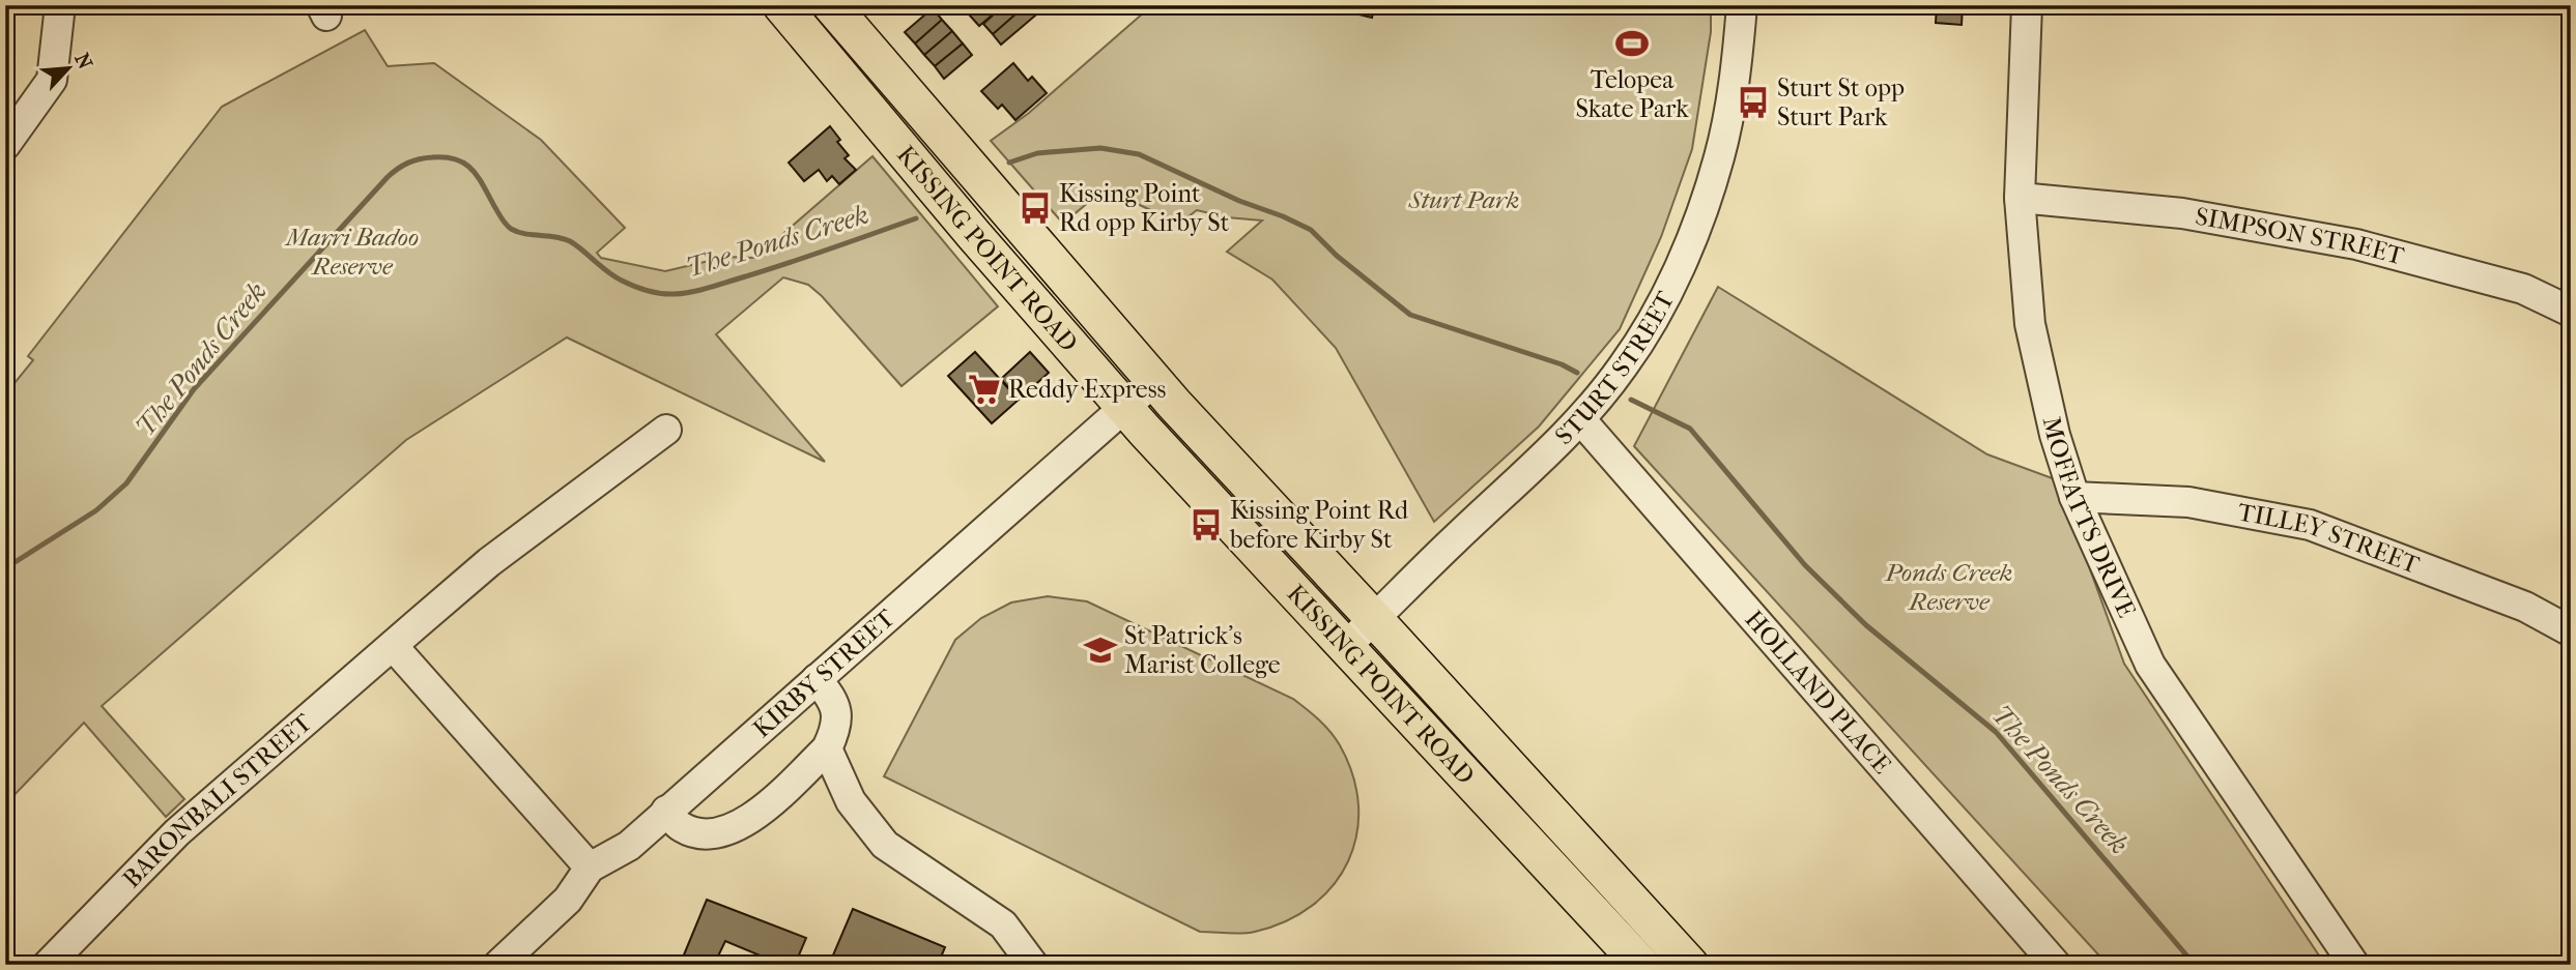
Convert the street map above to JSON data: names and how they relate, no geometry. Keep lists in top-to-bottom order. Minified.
{"streets":{"main road":["KISSING POINT ROAD"],"street":["SIMPSON STREET","STURT STREET","MOFFATTS DRIVE","TILLEY STREET","KIRBY STREET","HOLLAND PLACE","BARONBALI STREET"]},"crossings":[["SIMPSON STREET","MOFFATTS DRIVE"],["KISSING POINT ROAD","STURT STREET"],["KISSING POINT ROAD","KIRBY STREET"],["STURT STREET","HOLLAND PLACE"],["MOFFATTS DRIVE","TILLEY STREET"]],"water":["The Ponds Creek"],"parks":["Sturt Park","Marri Badoo Reserve","Ponds Creek Reserve"],"places":{"sports":["Telopea Skate Park"],"bus stop":["Sturt St opp Sturt Park","Kissing Point Rd opp Kirby St","Kissing Point Rd before Kirby St"],"supermarket":["Reddy Express"],"school or university":["St Patrick's Marist College"]},"north":"top right"}
